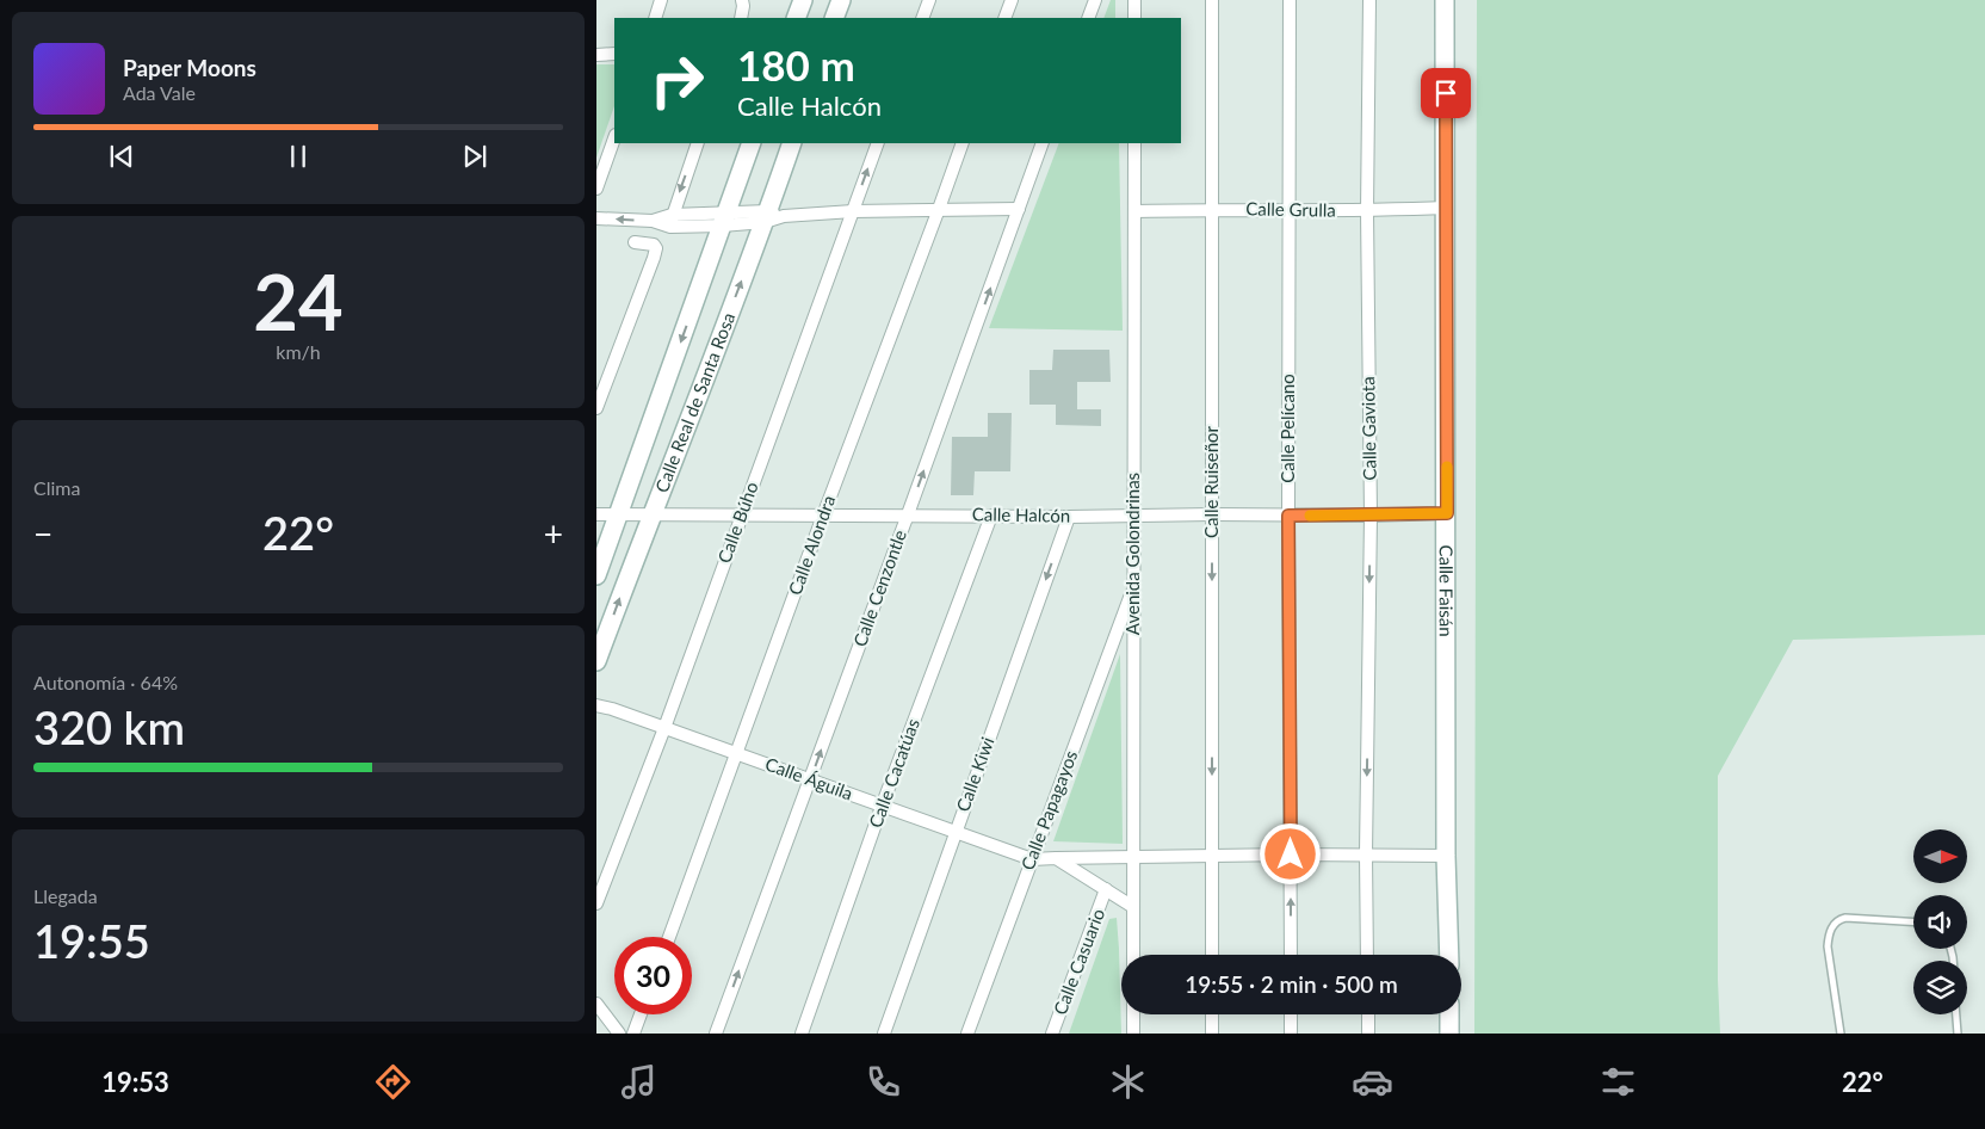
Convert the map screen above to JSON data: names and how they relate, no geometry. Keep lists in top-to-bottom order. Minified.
{"streets":{"street":["Calle Grulla","Calle Real de Santa Rosa","Calle Pelícano","Calle Gaviota","Calle Ruiseñor","Calle Halcón","Calle Búho","Calle Alondra","Avenida Golondrinas","Calle Cenzontle","Calle Faisán","Calle Cacatúas","Calle Kiwi","Calle Águila","Calle Papagayos","Calle Casuario"]},"crossings":[["Calle Grulla","Calle Pelícano"],["Calle Grulla","Calle Gaviota"],["Calle Grulla","Calle Ruiseñor"],["Calle Grulla","Avenida Golondrinas"],["Calle Grulla","Calle Faisán"],["Calle Real de Santa Rosa","Calle Halcón"],["Calle Pelícano","Calle Halcón"],["Calle Pelícano","Calle Águila"],["Calle Gaviota","Calle Halcón"],["Calle Gaviota","Calle Águila"],["Calle Ruiseñor","Calle Halcón"],["Calle Ruiseñor","Calle Águila"],["Calle Halcón","Calle Búho"],["Calle Halcón","Calle Alondra"],["Calle Halcón","Avenida Golondrinas"],["Calle Halcón","Calle Cenzontle"],["Calle Halcón","Calle Faisán"],["Calle Halcón","Calle Cacatúas"],["Calle Halcón","Calle Kiwi"],["Calle Búho","Calle Águila"],["Calle Alondra","Calle Águila"],["Avenida Golondrinas","Calle Águila"],["Avenida Golondrinas","Calle Papagayos"],["Calle Cenzontle","Calle Águila"],["Calle Faisán","Calle Águila"],["Calle Cacatúas","Calle Águila"],["Calle Kiwi","Calle Águila"],["Calle Águila","Calle Papagayos"]],"one_way":["Calle Gaviota","Calle Ruiseñor","Calle Cenzontle","Calle Kiwi"],"north":"right","page":{"turn":["180 m","Calle Halcón"],"song":["Paper Moons","Ada Vale"],"tile":[["24","km/h"],"Clima",["Autonomía · 64%","320 km"],["Llegada","19:55"]],"heat":["−","22°","+"],"limit":"30","trip":"19:55 · 2 min · 500 m","tabs":["19:53","22°"]}}
